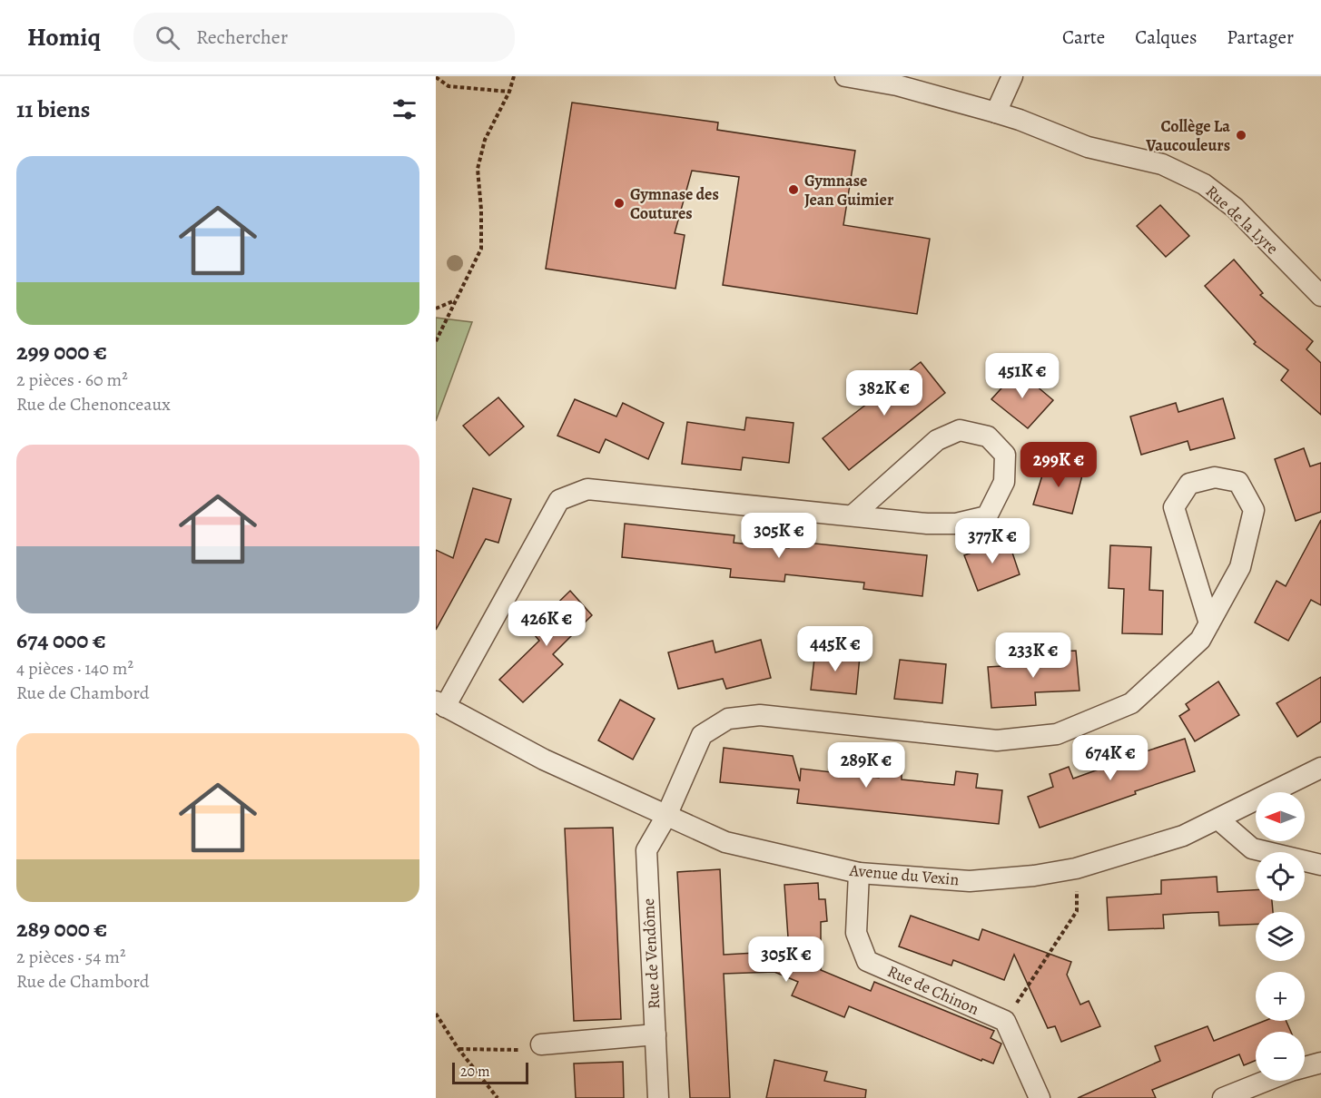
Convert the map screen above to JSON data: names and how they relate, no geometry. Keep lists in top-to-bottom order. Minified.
{"streets":{"street":["Rue de la Lyre","Avenue du Vexin","Rue de Vendôme","Rue de Chinon"]},"crossings":[["Avenue du Vexin","Rue de Vendôme"],["Avenue du Vexin","Rue de Chinon"]],"places":["Collège La Vaucouleurs","Gymnase Jean Guimier","Gymnase des Coutures"],"scale_bar":"20 m","north":"left","page":{"header":"Homiq","search":"Rechercher","nav":["Carte","Calques","Partager"],"heading":"11 biens","list":[{"name":"299 000 €","note":"2 pièces · 60 m² · Rue de Chenonceaux"},{"name":"674 000 €","note":"4 pièces · 140 m² · Rue de Chambord"},{"name":"289 000 €","note":"2 pièces · 54 m² · Rue de Chambord"}],"price":["451K €","382K €","299K €","305K €","377K €","426K €","445K €","233K €","674K €","289K €","305K €"],"map_buttons":["+","−"],"scale":"20 m"}}
